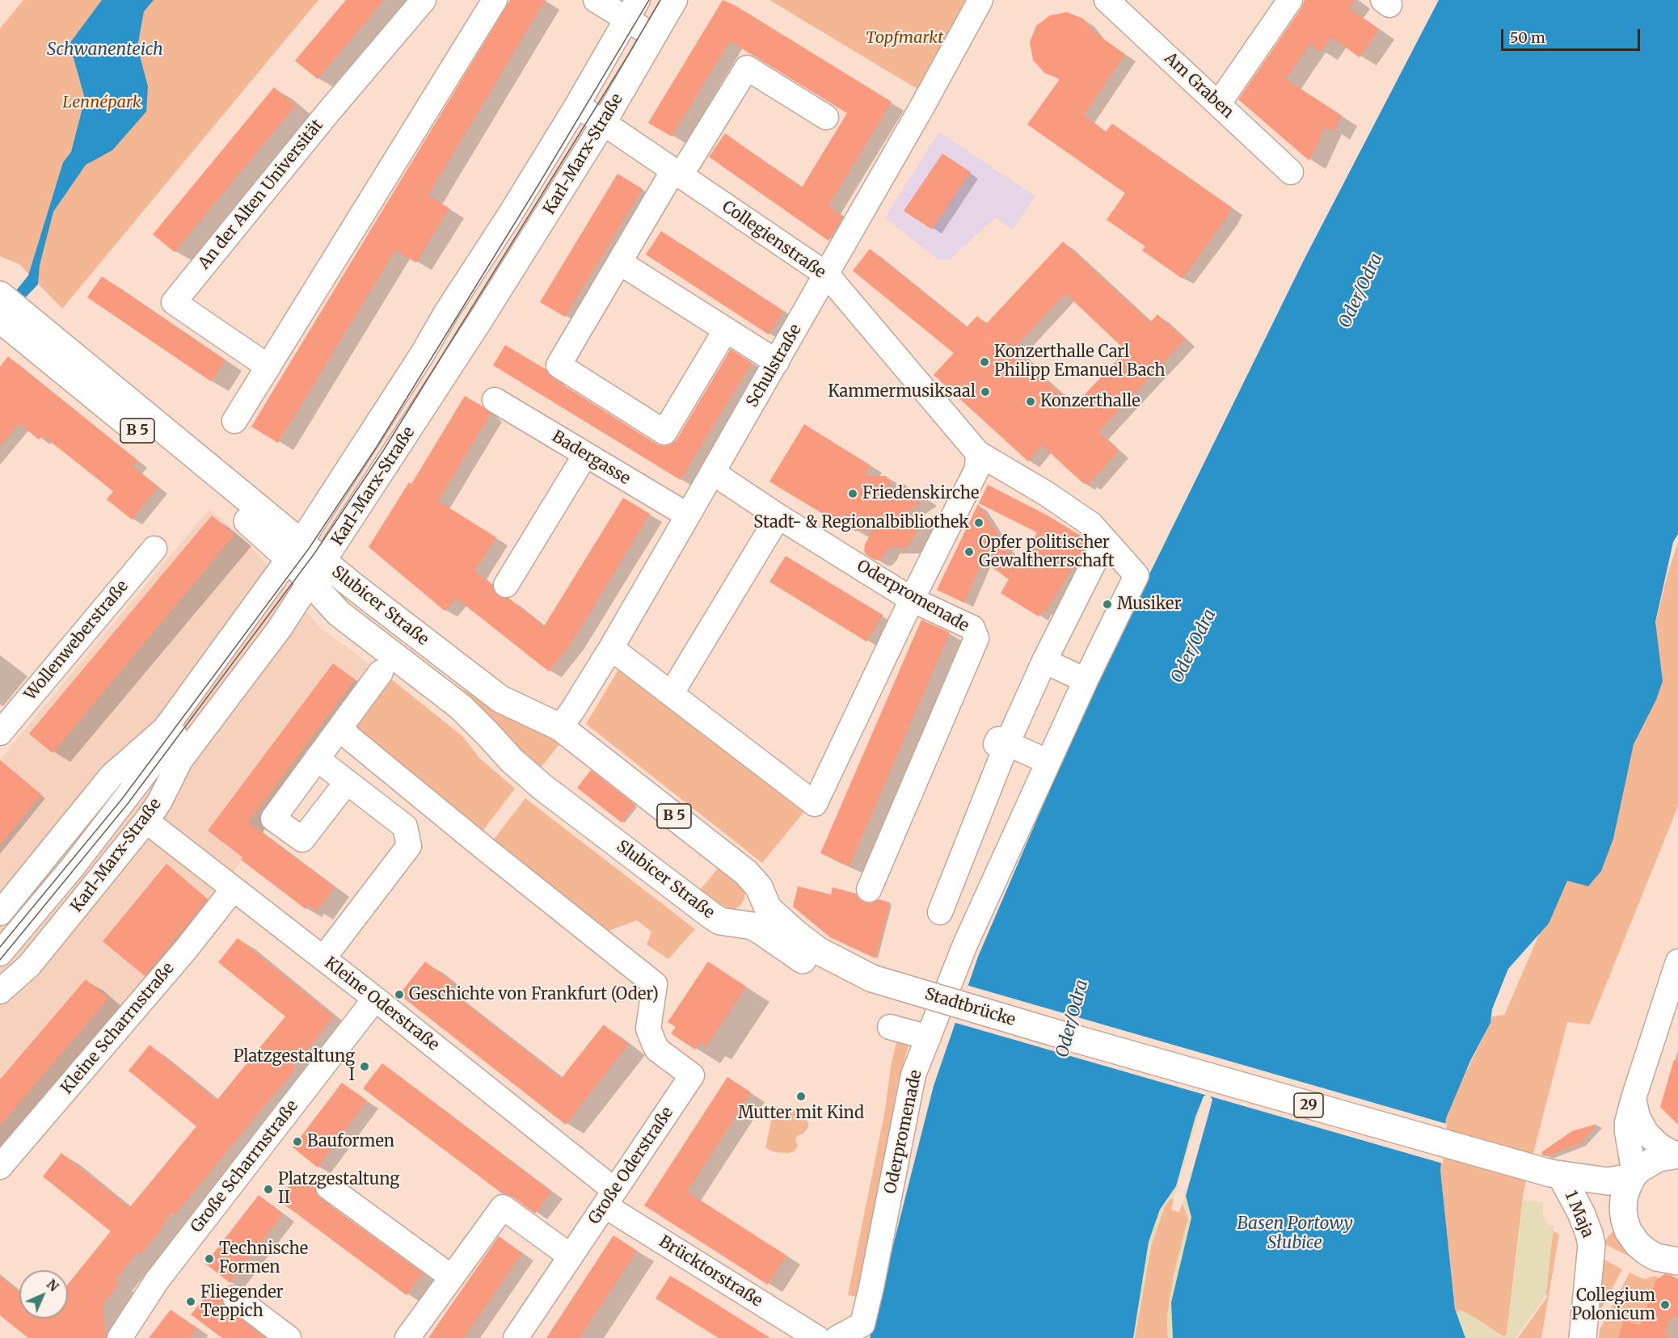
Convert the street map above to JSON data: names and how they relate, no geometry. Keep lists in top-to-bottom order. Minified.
{"streets":{"main road":["B 5","Slubicer Straße","Stadtbrücke","29","1 Maja"],"street":["Am Graben","Karl-Marx-Straße","An der Alten Universität","Collegienstraße","Schulstraße","Badergasse","Oderpromenade","Wollenweberstraße","Kleine Oderstraße","Kleine Scharrnstraße","Große Oderstraße","Große Scharrnstraße","Brücktorstraße"]},"crossings":[["Karl-Marx-Straße","Collegienstraße"],["Karl-Marx-Straße","B 5"],["Karl-Marx-Straße","Slubicer Straße"],["Karl-Marx-Straße","Kleine Oderstraße"],["Collegienstraße","Schulstraße"],["Collegienstraße","Oderpromenade"],["Schulstraße","Badergasse"],["Schulstraße","Oderpromenade"],["Schulstraße","Slubicer Straße"],["B 5","Slubicer Straße"],["Slubicer Straße","Stadtbrücke"],["Kleine Oderstraße","Kleine Scharrnstraße"],["Kleine Oderstraße","Große Oderstraße"],["Kleine Oderstraße","Große Scharrnstraße"],["Kleine Oderstraße","Brücktorstraße"],["Stadtbrücke","29"],["29","1 Maja"],["Große Oderstraße","Brücktorstraße"]],"water":["Schwanenteich","Oder/Odra","Basen Portowy Słubice"],"parks":["Topfmarkt","Lennépark"],"places":["Konzerthalle Carl Philipp Emanuel Bach","Kammermusiksaal","Konzerthalle","Friedenskirche","Stadt- & Regionalbibliothek","Opfer politischer Gewaltherrschaft","Musiker","Geschichte von Frankfurt (Oder)","Platzgestaltung I","Mutter mit Kind","Bauformen","Platzgestaltung II","Technische Formen","Fliegender Teppich","Collegium Polonicum"],"scale_bar":"50 m","north":"top right"}
